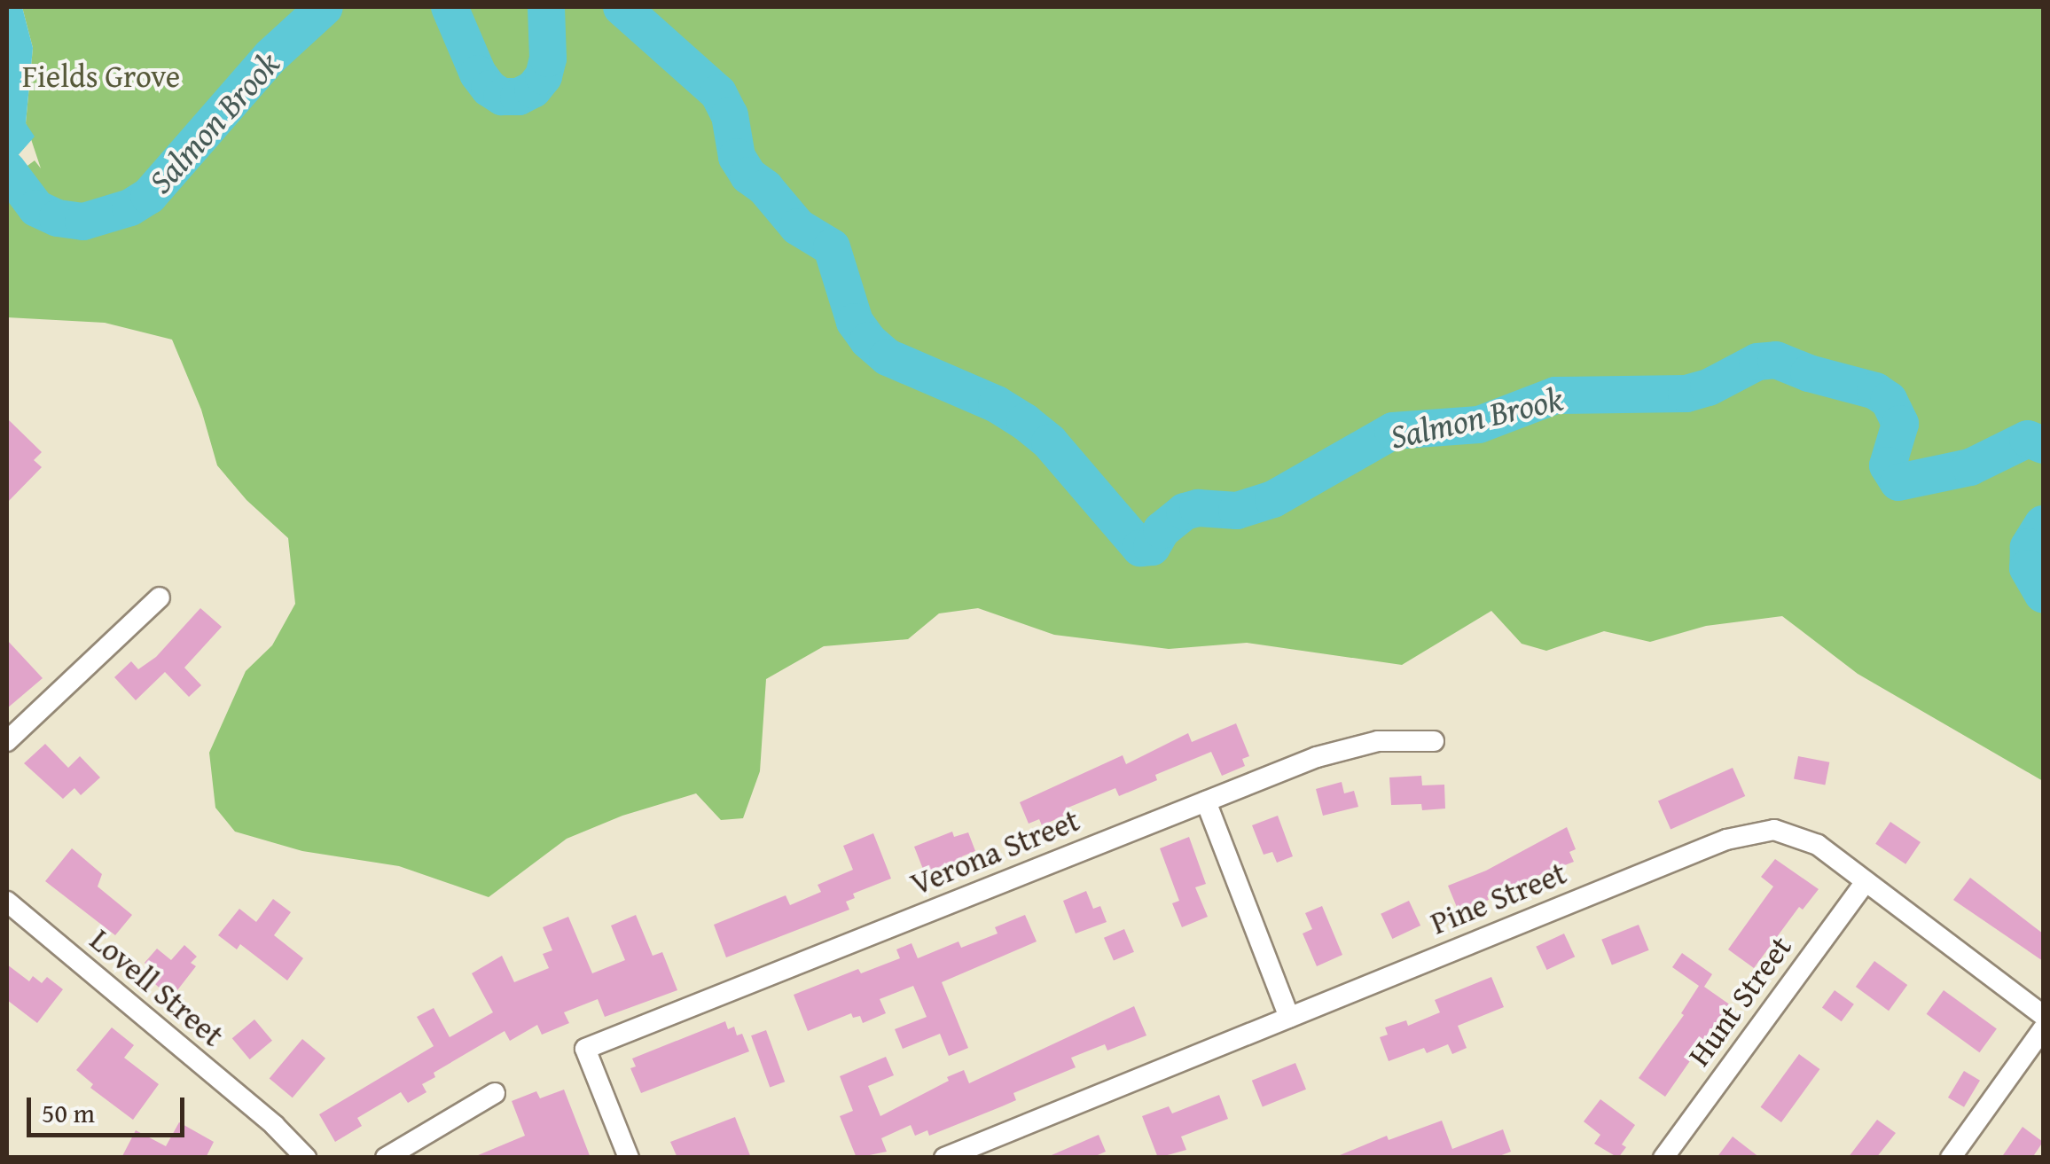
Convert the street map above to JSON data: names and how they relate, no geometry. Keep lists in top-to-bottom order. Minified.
{"streets":{"street":["Verona Street","Pine Street","Lovell Street","Hunt Street"]},"crossings":[["Pine Street","Hunt Street"]],"water":["Salmon Brook"],"parks":["Fields Grove"],"scale_bar":"50 m"}
